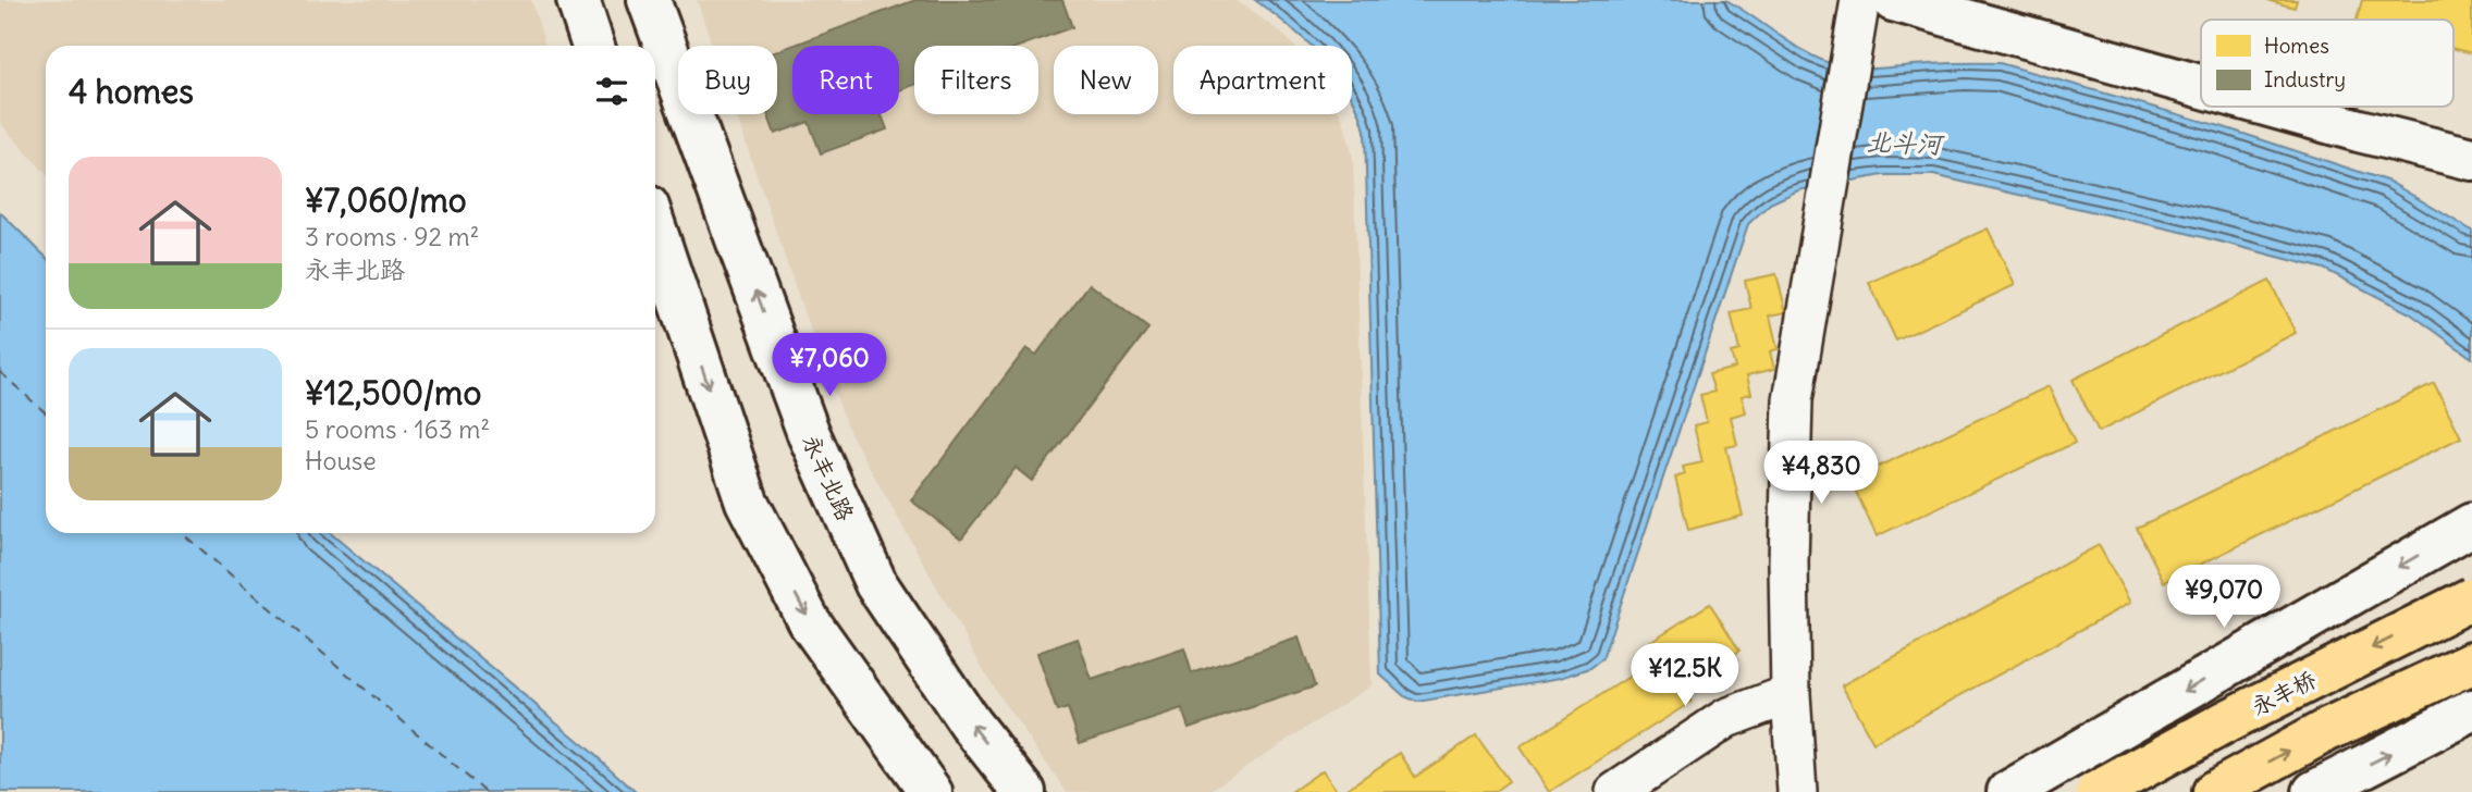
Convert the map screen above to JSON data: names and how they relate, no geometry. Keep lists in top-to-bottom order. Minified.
{"streets":{"main road":["永丰北路","永丰桥"]},"water":["北斗河"],"legend":["Homes","Industry"],"page":{"chip":["Buy","Rent","Filters","New","Apartment"],"heading":"4 homes","list":[{"name":"¥7,060/mo","note":"3 rooms · 92 m² · 永丰北路"},{"name":"¥12,500/mo","note":"5 rooms · 163 m² · House"}],"price":["¥7,060","¥4,830","¥9,070","¥12.5K"]}}
